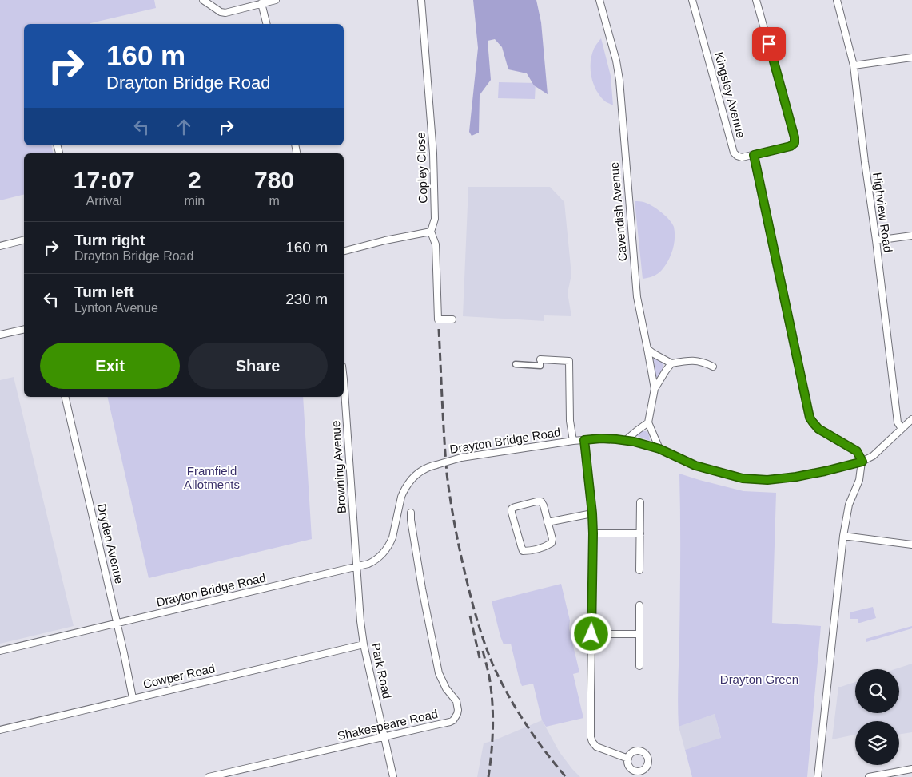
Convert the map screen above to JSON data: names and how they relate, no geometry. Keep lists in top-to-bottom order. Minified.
{"streets":{"street":["Kingsley Avenue","Copley Close","Cavendish Avenue","Highview Road","Drayton Bridge Road","Browning Avenue","Dryden Avenue","Park Road","Cowper Road","Shakespeare Road"]},"crossings":[["Highview Road","Drayton Bridge Road"],["Drayton Bridge Road","Browning Avenue"],["Drayton Bridge Road","Dryden Avenue"],["Drayton Bridge Road","Park Road"],["Browning Avenue","Park Road"],["Dryden Avenue","Cowper Road"],["Park Road","Cowper Road"],["Park Road","Shakespeare Road"]],"parks":["Framfield Allotments","Drayton Green"],"page":{"turn":["160 m","Drayton Bridge Road"],"eta":["17:07","Arrival","2","min","780","m"],"list":[{"name":"Turn right","note":"Drayton Bridge Road","value":"160 m"},{"name":"Turn left","note":"Lynton Avenue","value":"230 m"}],"buttons":["Exit","Share"]}}
